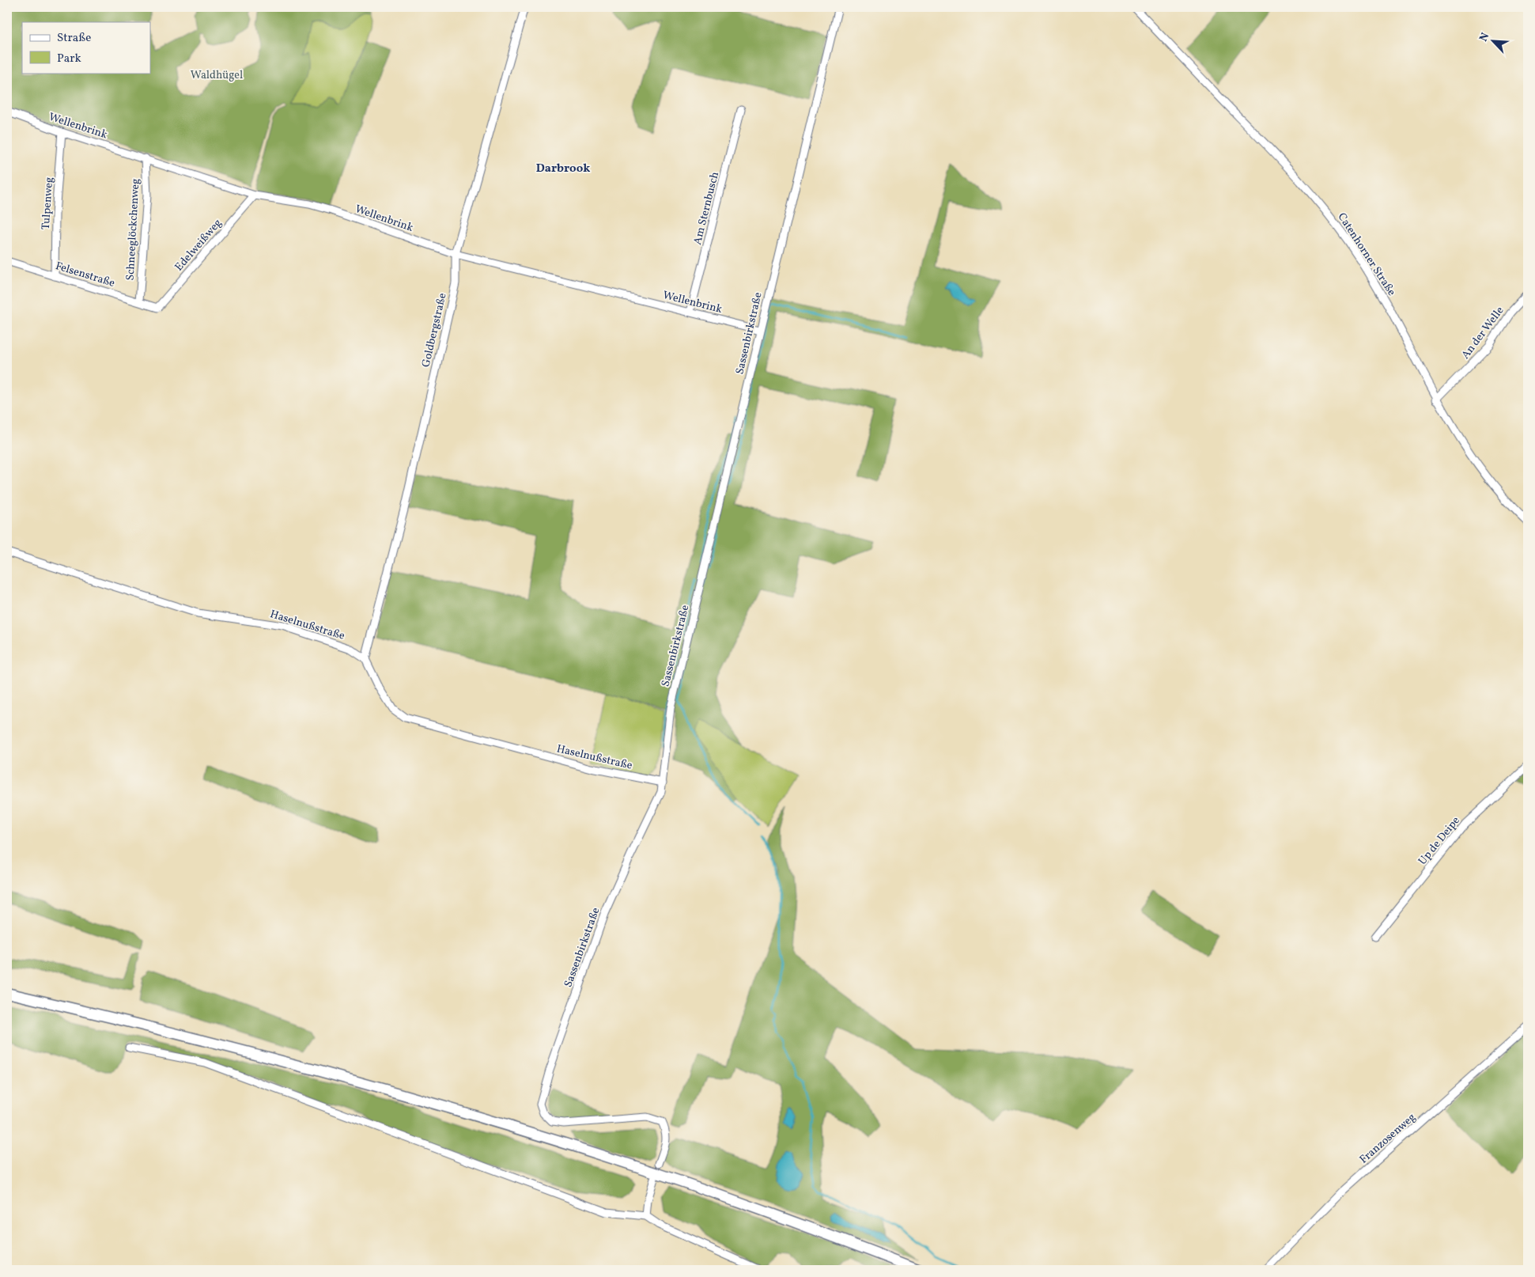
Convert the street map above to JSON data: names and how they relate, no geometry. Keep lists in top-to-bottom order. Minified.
{"streets":{"street":["Wellenbrink","Tulpenweg","Am Sternbusch","Schneeglöckchenweg","Edelweißweg","Catenhorner Straße","Felsenstraße","Goldbergstraße","An der Welle","Sassenbirkstraße","Haselnußstraße","Up de Deipe","Franzosenweg"]},"crossings":[["Wellenbrink","Tulpenweg"],["Wellenbrink","Am Sternbusch"],["Wellenbrink","Schneeglöckchenweg"],["Wellenbrink","Edelweißweg"],["Wellenbrink","Goldbergstraße"],["Wellenbrink","Sassenbirkstraße"],["Tulpenweg","Felsenstraße"],["Schneeglöckchenweg","Felsenstraße"],["Edelweißweg","Felsenstraße"],["Catenhorner Straße","An der Welle"],["Goldbergstraße","Haselnußstraße"],["Sassenbirkstraße","Haselnußstraße"]],"districts":["Darbrook"],"parks":["Waldhügel"],"legend":["Straße","Park"],"north":"top left"}
